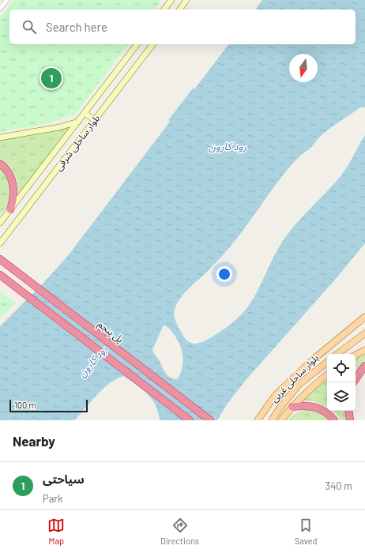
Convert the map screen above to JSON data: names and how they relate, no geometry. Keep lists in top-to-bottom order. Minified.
{"streets":{"highway":["پل پنجم"],"main road":["بلوار ساحلی شرقی","بلوار ساحلی غربی"]},"water":["رود کارون"],"scale_bar":"100 m","north":"bottom","page":{"search":"Search here","pins":"1","scale":"100 m","heading":"Nearby","list":[{"mark":"1","name":"سیاحتی","note":"Park","value":"340 m"}],"nav":["Map","Directions","Saved"]}}
